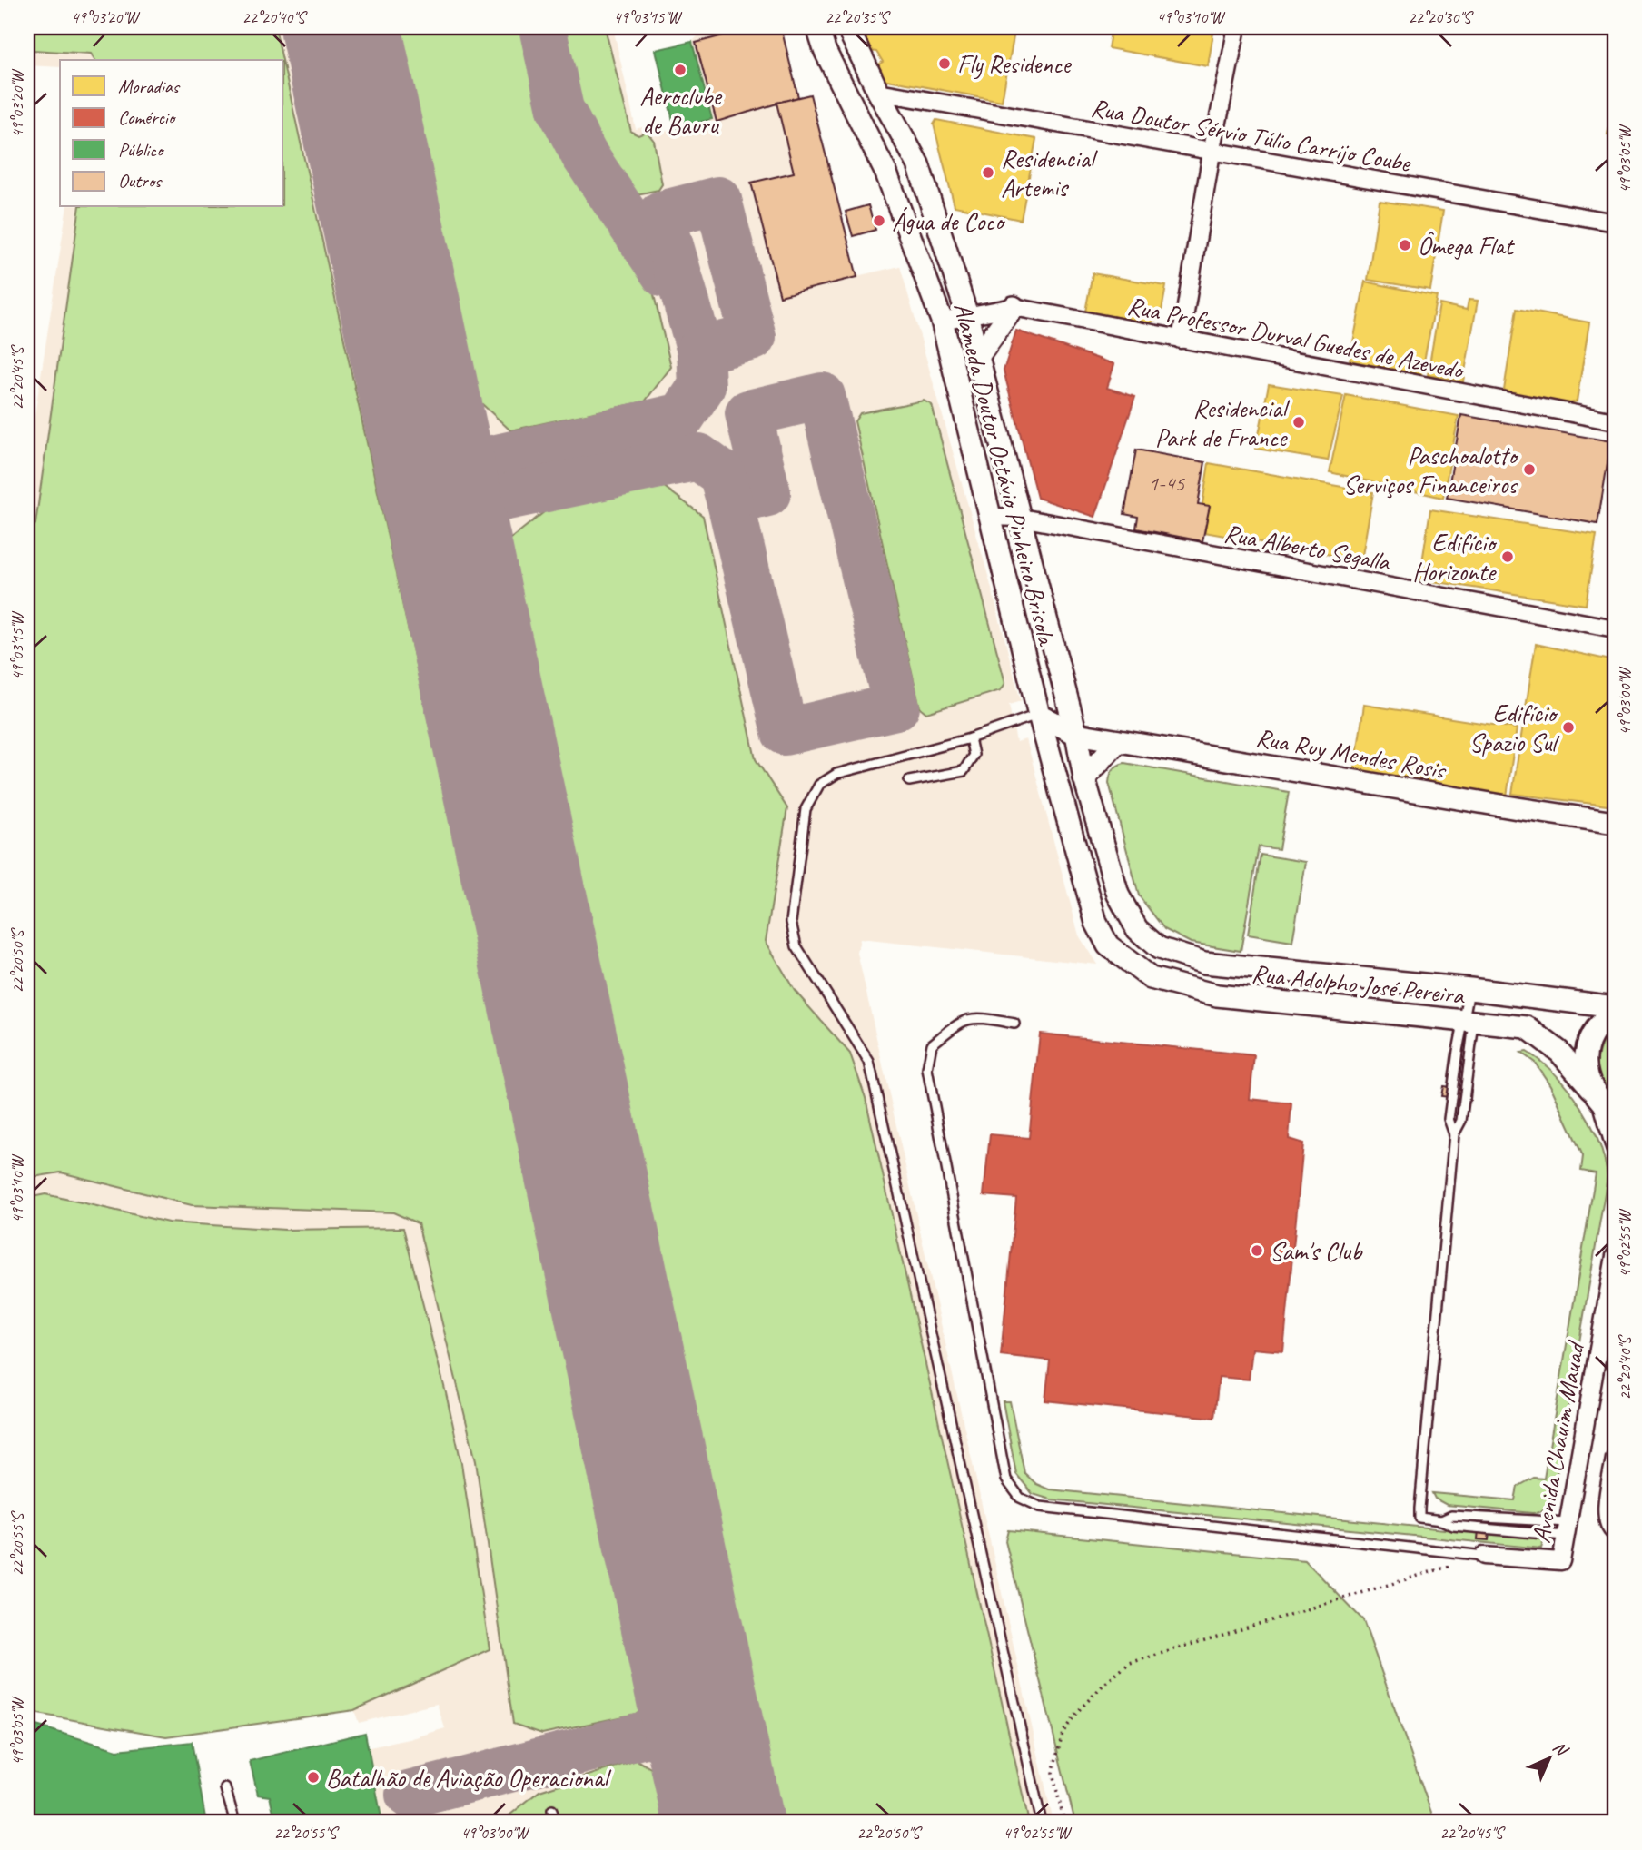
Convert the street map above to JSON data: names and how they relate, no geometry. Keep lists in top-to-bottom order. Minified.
{"streets":{"street":["Rua Doutor Sérvio Túlio Carrijo Coube","Rua Professor Durval Guedes de Azevedo","Alameda Doutor Octávio Pinheiro Brisola","Rua Alberto Segalla","Rua Ruy Mendes Rosis","Rua Adolpho José Pereira","Avenida Chauim Mauad"]},"crossings":[["Rua Doutor Sérvio Túlio Carrijo Coube","Alameda Doutor Octávio Pinheiro Brisola"],["Rua Professor Durval Guedes de Azevedo","Alameda Doutor Octávio Pinheiro Brisola"],["Alameda Doutor Octávio Pinheiro Brisola","Rua Alberto Segalla"],["Alameda Doutor Octávio Pinheiro Brisola","Rua Ruy Mendes Rosis"],["Alameda Doutor Octávio Pinheiro Brisola","Rua Adolpho José Pereira"]],"places":["Fly Residence","Aeroclube de Bauru","Residencial Artemis","Água de Coco","Ômega Flat","Residencial Park de France","Paschoalotto Serviços Financeiros","Edifício Horizonte","Edifício Spazio Sul","Sam's Club","Batalhão de Aviação Operacional"],"house_numbers":["1-45"],"legend":["Moradias","Comércio","Público","Outros"],"north":"top right","coordinates":["49°03'20\"W","22°20'40\"S","49°03'15\"W","22°20'35\"S","49°03'10\"W","22°20'30\"S","49°03'05\"W","22°20'45\"S","49°03'00\"W","22°20'50\"S","49°02'55\"W","22°20'55\"S"]}
